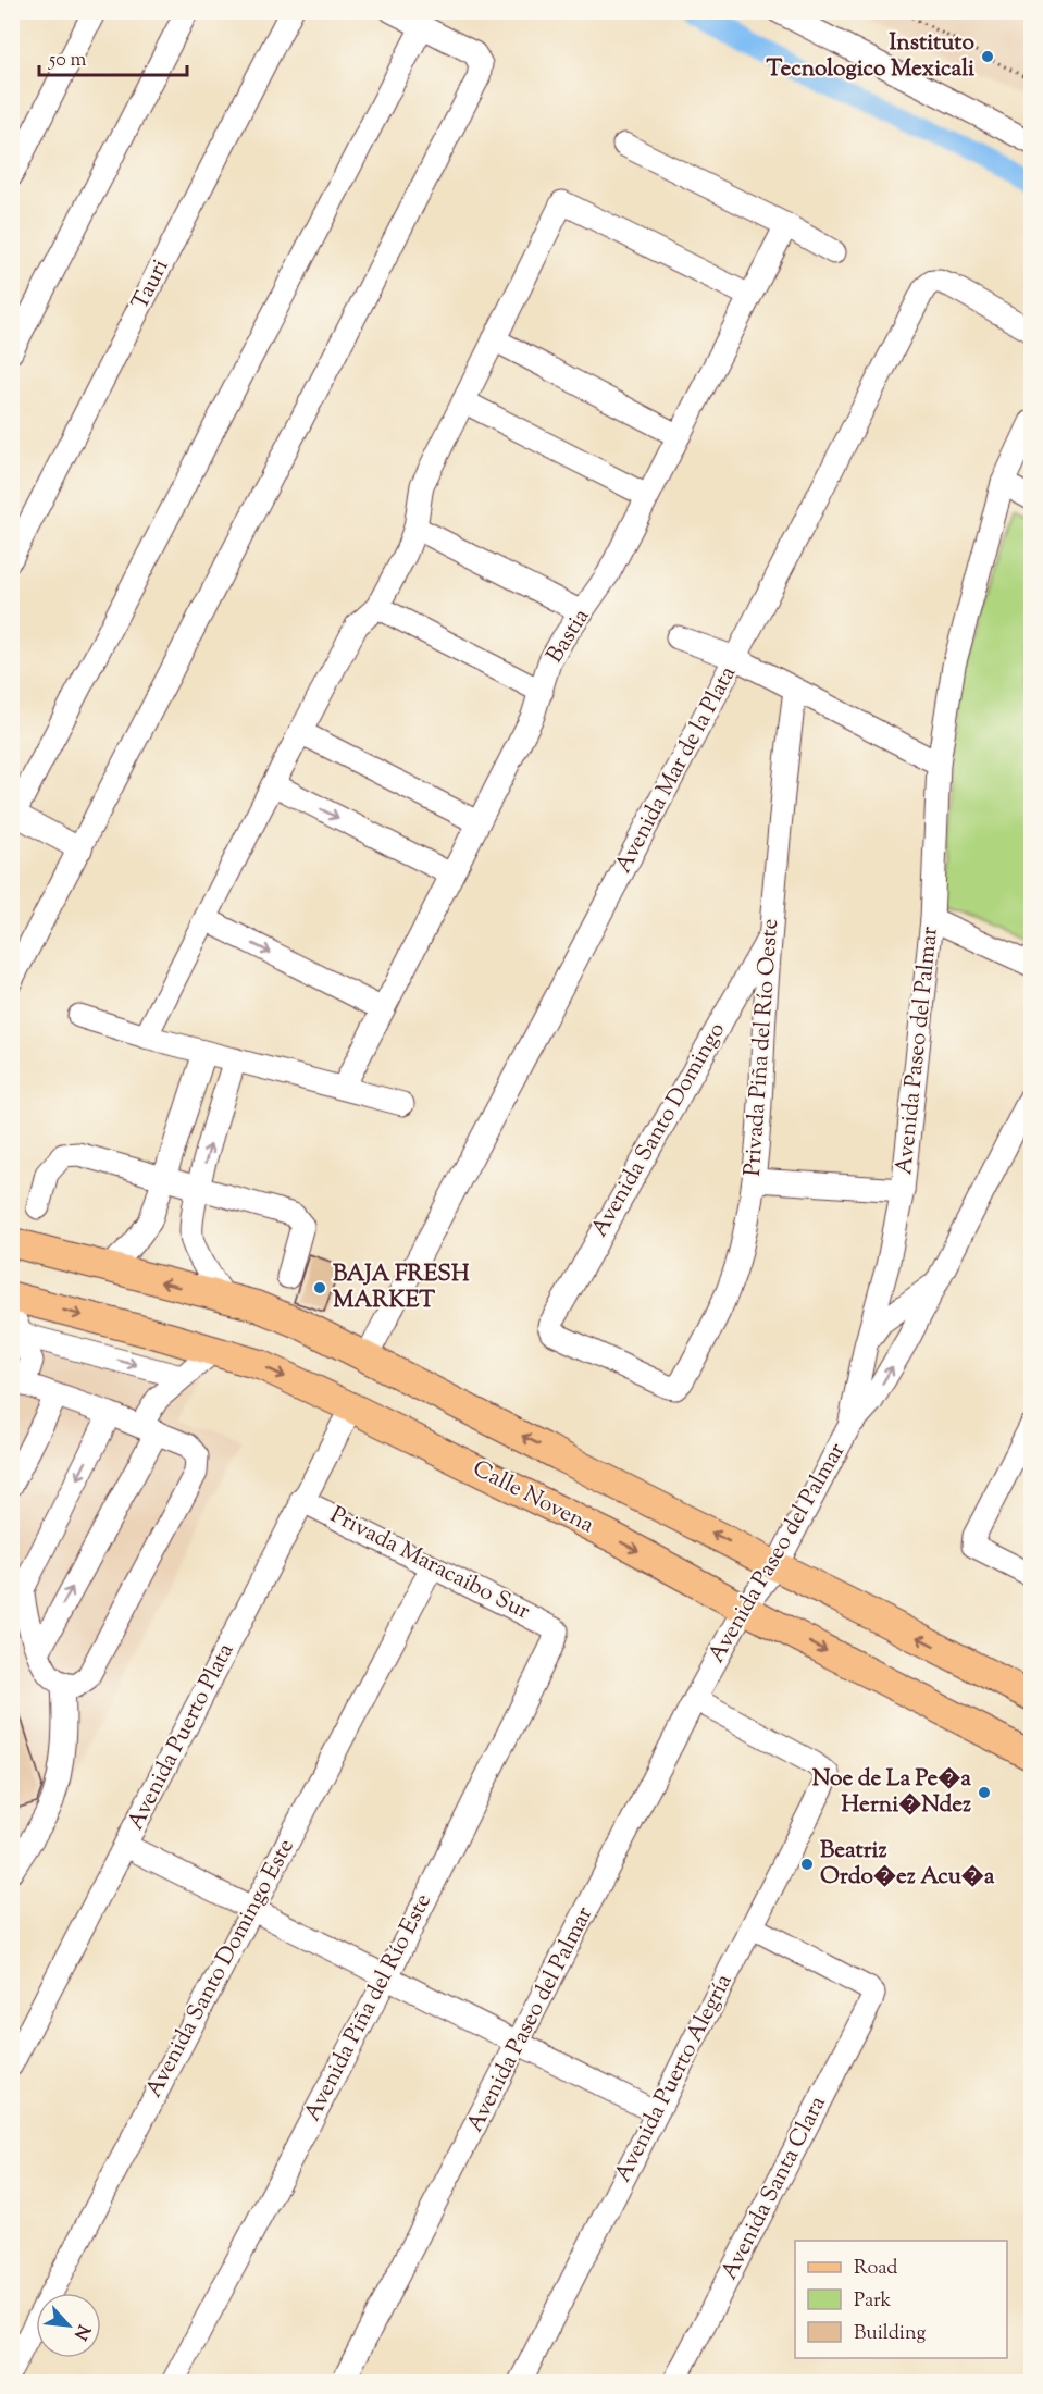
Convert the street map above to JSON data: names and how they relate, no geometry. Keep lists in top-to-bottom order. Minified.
{"streets":{"main road":["Calle Novena"],"street":["Tauri","Bastia","Avenida Mar de la Plata","Privada Piña del Río Oeste","Avenida Paseo del Palmar","Avenida Santo Domingo","Privada Maracaibo Sur","Avenida Puerto Plata","Avenida Santo Domingo Este","Avenida Piña del Río Este","Avenida Puerto Alegría","Avenida Santa Clara"]},"crossings":[["Privada Piña del Río Oeste","Avenida Santo Domingo"],["Avenida Paseo del Palmar","Calle Novena"],["Avenida Paseo del Palmar","Avenida Puerto Alegría"],["Calle Novena","Avenida Puerto Plata"],["Privada Maracaibo Sur","Avenida Puerto Plata"],["Privada Maracaibo Sur","Avenida Santo Domingo Este"],["Privada Maracaibo Sur","Avenida Piña del Río Este"],["Avenida Puerto Alegría","Avenida Santa Clara"]],"places":["Instituto Tecnologico Mexicali","BAJA FRESH MARKET","Noe de La Pe�a Herni�Ndez","Beatriz Ordo�ez Acu�a"],"legend":["Road","Park","Building"],"scale_bar":"50 m","north":"bottom right"}
